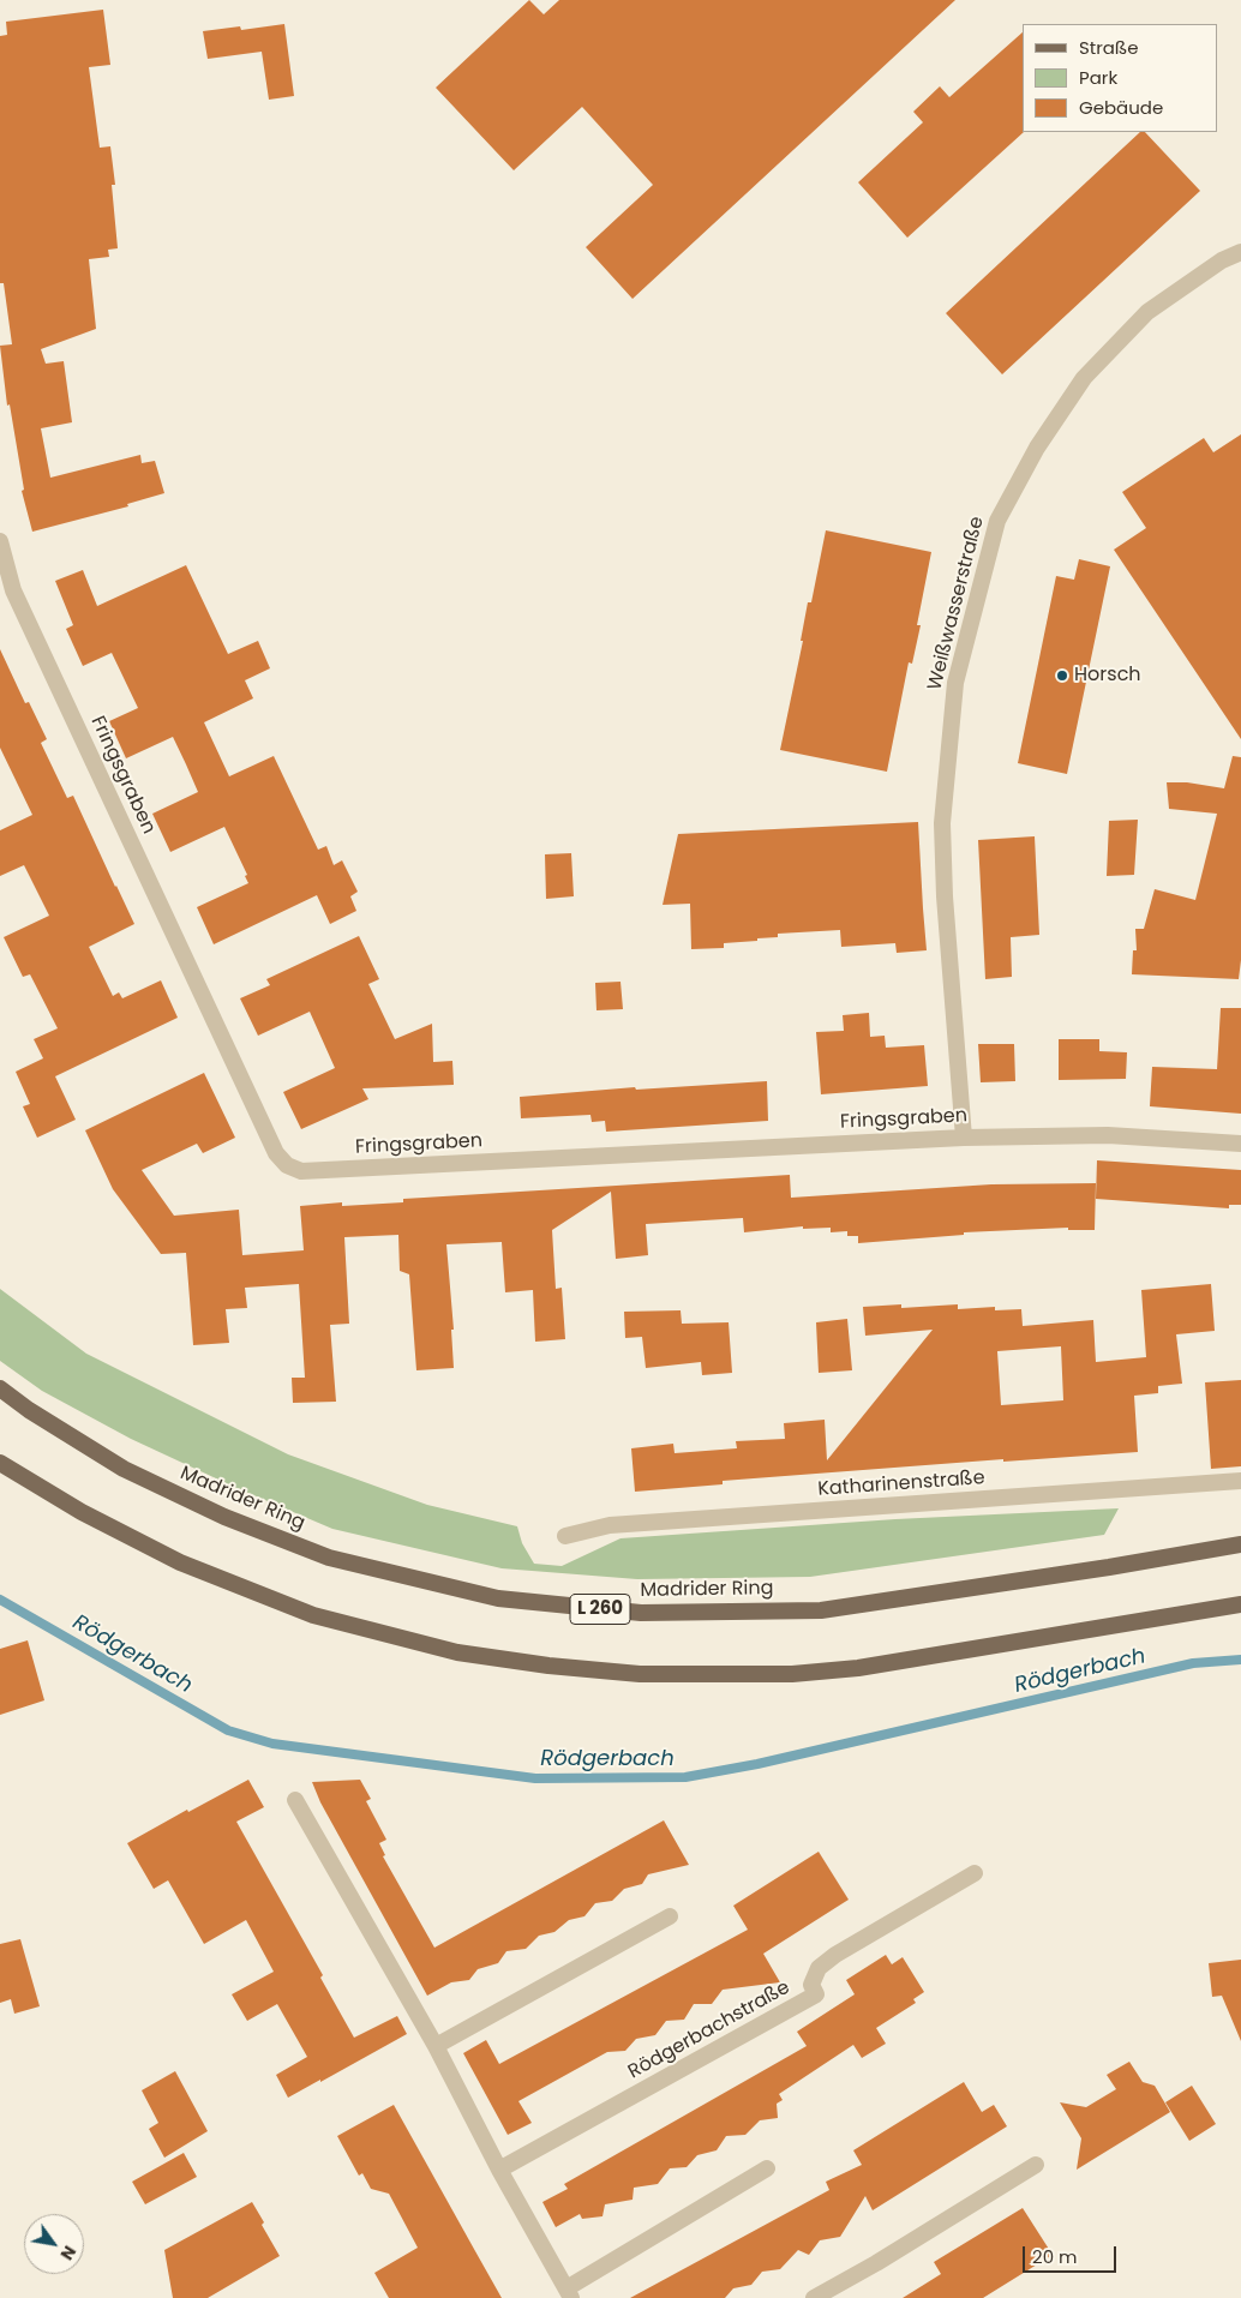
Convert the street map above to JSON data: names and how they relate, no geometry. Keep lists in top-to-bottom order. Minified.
{"streets":{"main road":["Madrider Ring","L 260"],"street":["Weißwasserstraße","Fringsgraben","Katharinenstraße","Rödgerbachstraße"]},"crossings":[["Weißwasserstraße","Fringsgraben"]],"water":["Rödgerbach"],"places":["Horsch"],"legend":["Straße","Park","Gebäude"],"scale_bar":"20 m","north":"bottom right"}
